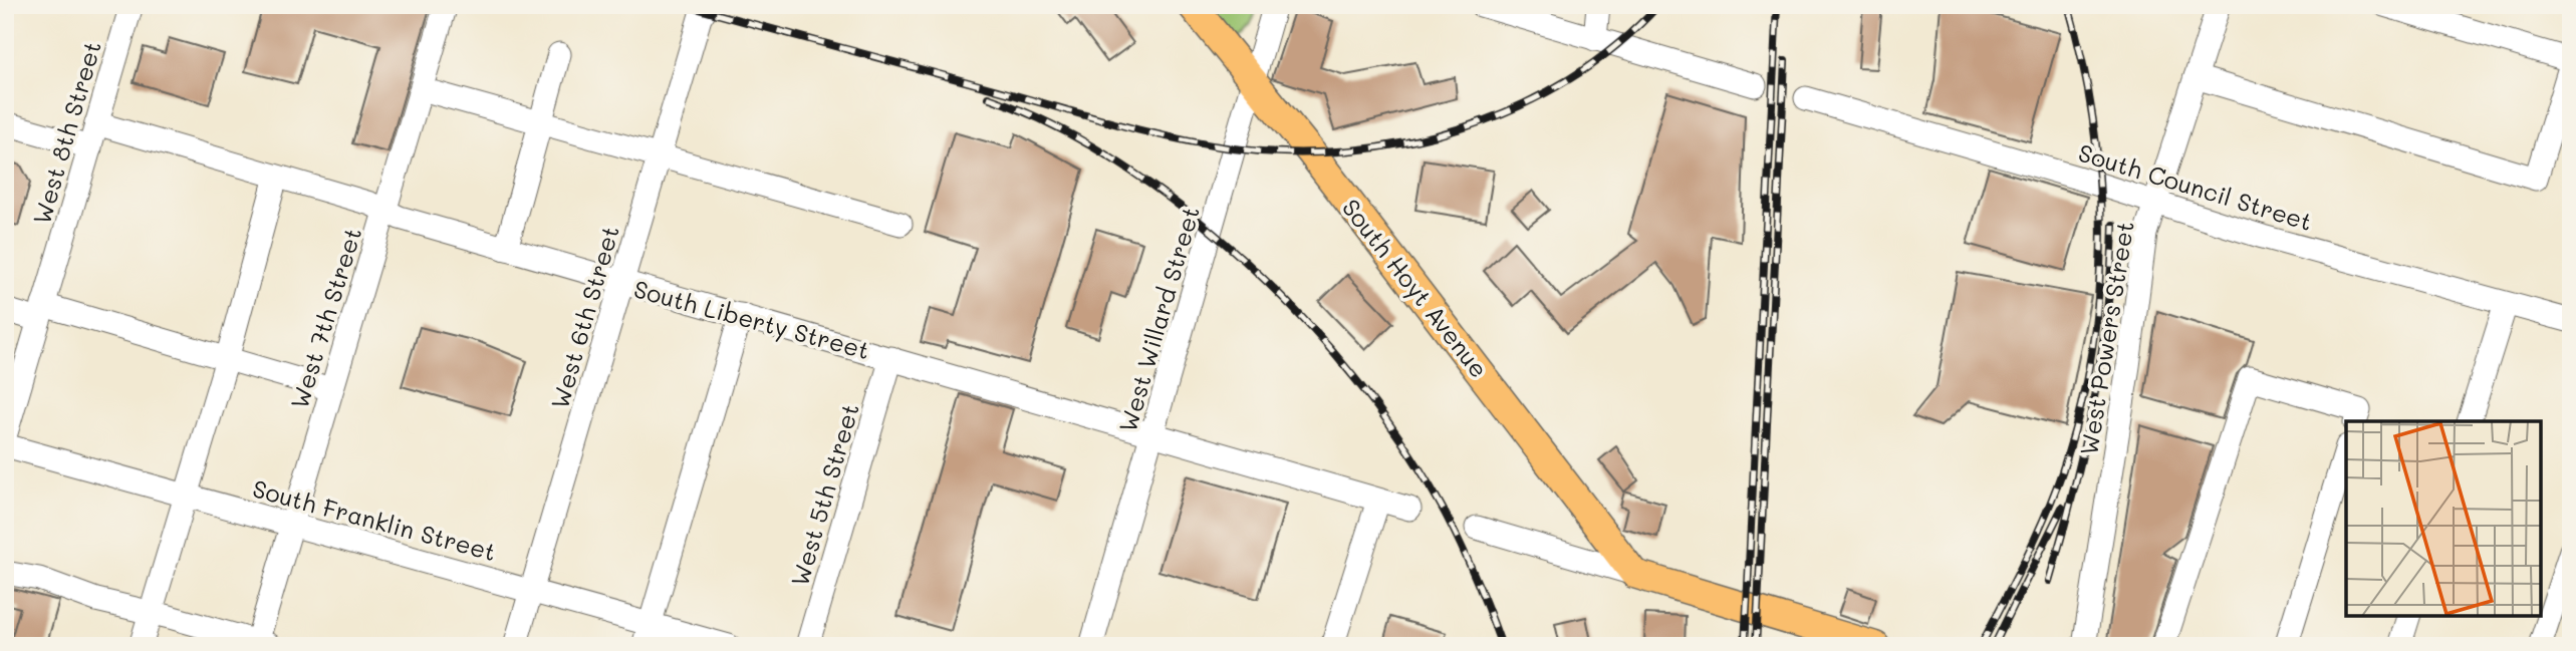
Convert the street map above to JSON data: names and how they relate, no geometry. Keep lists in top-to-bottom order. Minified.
{"streets":{"main road":["South Hoyt Avenue"],"street":["West 8th Street","South Council Street","West 6th Street","West 7th Street","South Liberty Street","West Willard Street","West Powers Street","West 5th Street","South Franklin Street"]},"crossings":[["West 8th Street","South Liberty Street"],["South Council Street","West Powers Street"],["South Hoyt Avenue","West Willard Street"],["West 6th Street","South Liberty Street"],["West 6th Street","South Franklin Street"],["West 7th Street","South Liberty Street"],["West 7th Street","South Franklin Street"],["South Liberty Street","West Willard Street"],["South Liberty Street","West 5th Street"]]}
